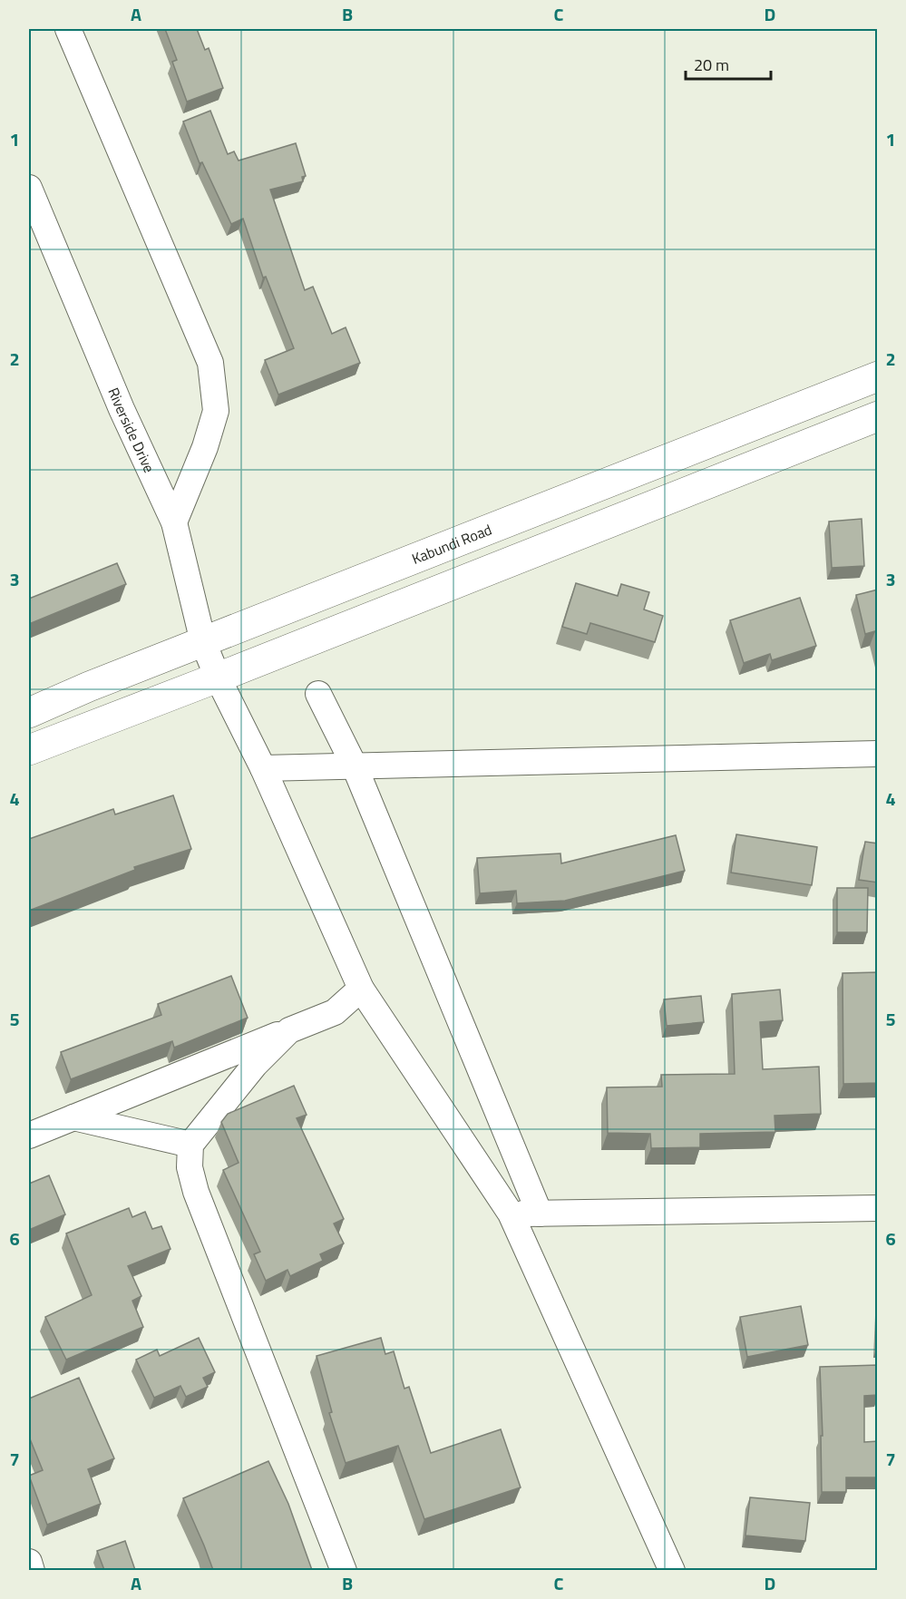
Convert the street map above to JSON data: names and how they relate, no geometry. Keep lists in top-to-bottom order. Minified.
{"streets":{"street":["Riverside Drive","Kabundi Road"]},"crossings":[["Riverside Drive","Kabundi Road"]],"scale_bar":"20 m","grid":{"columns":["A","B","C","D"],"rows":["1","2","3","4","5","6","7"]}}
